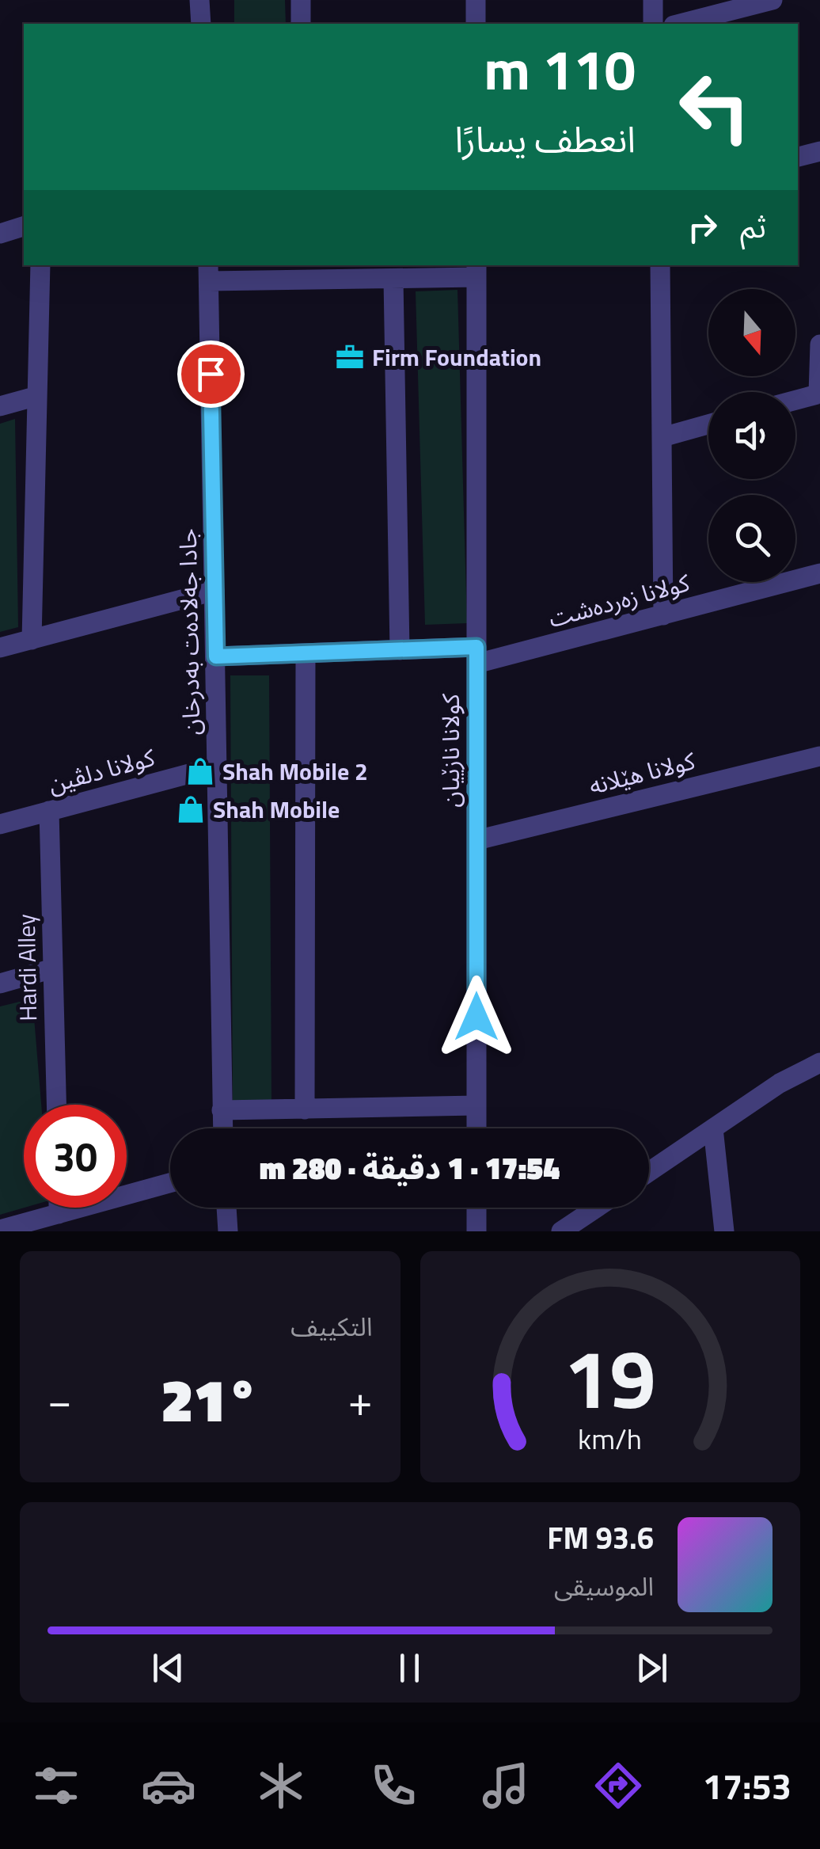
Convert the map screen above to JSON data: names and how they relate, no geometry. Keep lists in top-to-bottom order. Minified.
{"streets":{"street":["کولانا زەردەشت","جادا جەلادەت بەدرخان","کولانا نازێیان","کولانا دلڤین","کولانا هێلانە","Hardi Alley"]},"crossings":[["کولانا زەردەشت","جادا جەلادەت بەدرخان"],["کولانا زەردەشت","کولانا نازێیان"],["جادا جەلادەت بەدرخان","کولانا دلڤین"],["کولانا نازێیان","کولانا هێلانە"],["کولانا دلڤین","Hardi Alley"]],"places":{"office":["Firm Foundation"],"shop":["Shah Mobile 2","Shah Mobile"]},"north":"bottom","page":{"turn":["110 m","انعطف يسارًا"],"then":"ثم","limit":"30","trip":"17:54 · 1 دقيقة · 280 m","tile":"التكييف","heat":["−","21°","+"],"song":["93.6 FM","الموسيقى"],"tabs":"17:53","gauge":["19","km/h"]}}
